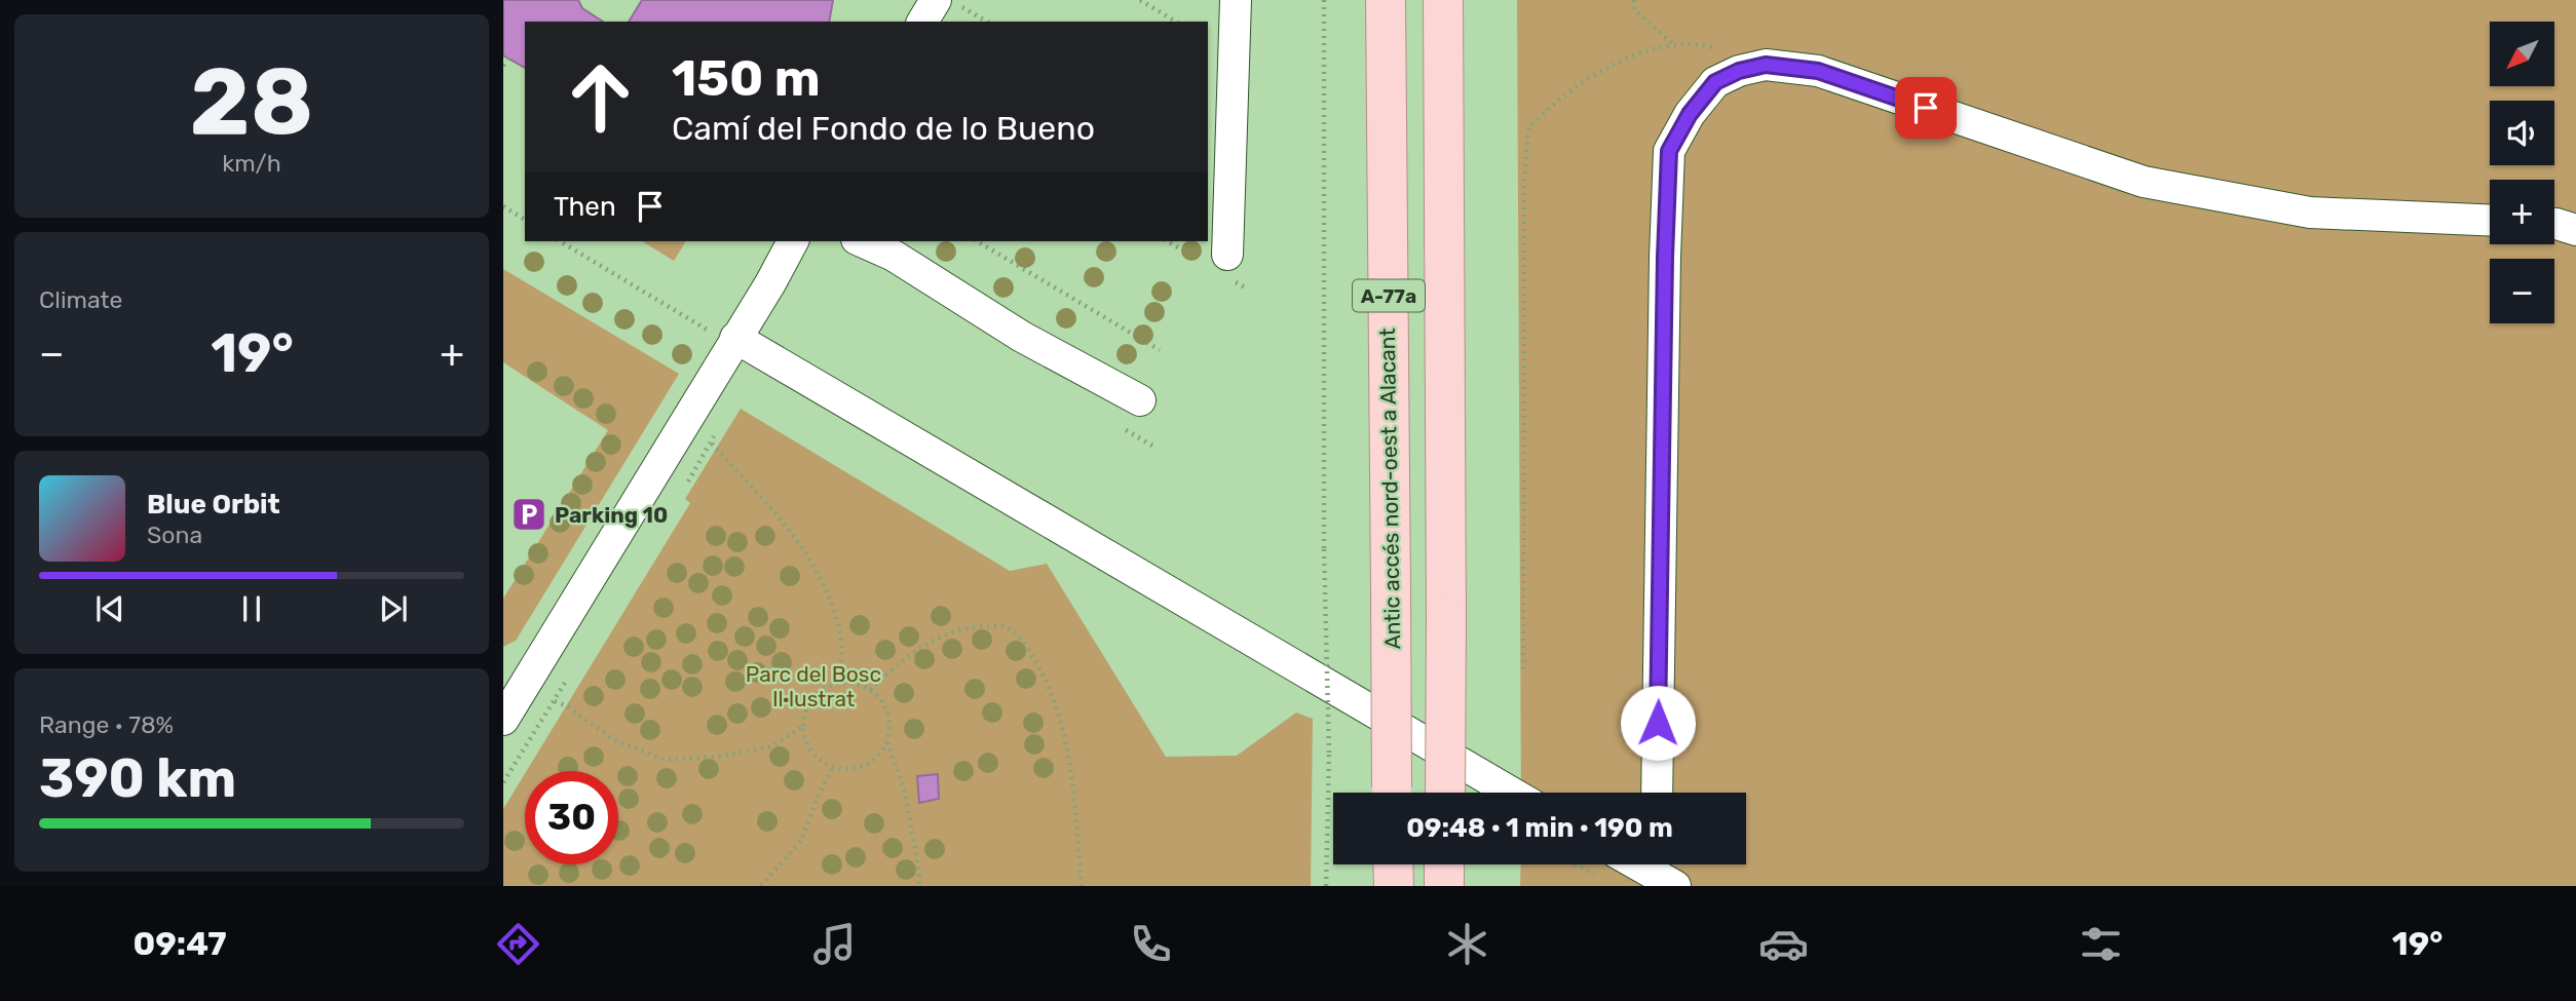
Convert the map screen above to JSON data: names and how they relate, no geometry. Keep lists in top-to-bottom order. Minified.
{"streets":{"main road":["A-77a","Antic accés nord-oest a Alacant"]},"parks":["Parc del Bosc Il·lustrat"],"places":{"parking":["Parking 10"]},"north":"bottom left","page":{"tile":[["28","km/h"],"Climate",["Range · 78%","390 km"]],"map_buttons":["+","−"],"turn":["150 m","Camí del Fondo de lo Bueno"],"then":"Then","heat":["−","19°","+"],"song":["Blue Orbit","Sona"],"limit":"30","trip":"09:48 · 1 min · 190 m","tabs":["09:47","19°"]}}
